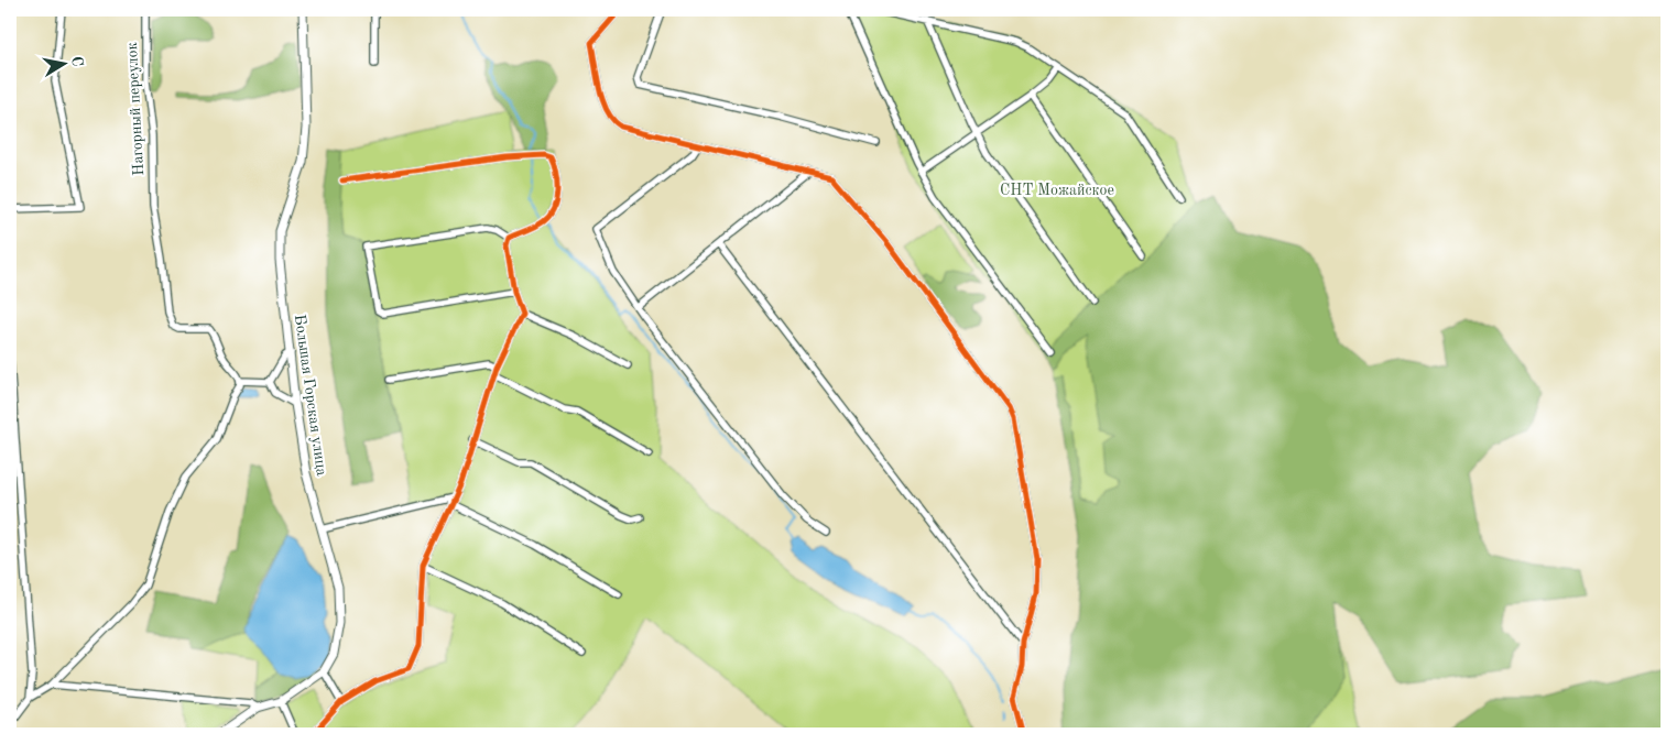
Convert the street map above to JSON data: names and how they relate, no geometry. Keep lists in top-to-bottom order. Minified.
{"streets":{"street":["Нагорный переулок","Большая Горская улица"]},"parks":["СНТ Можайское"],"north":"right"}
